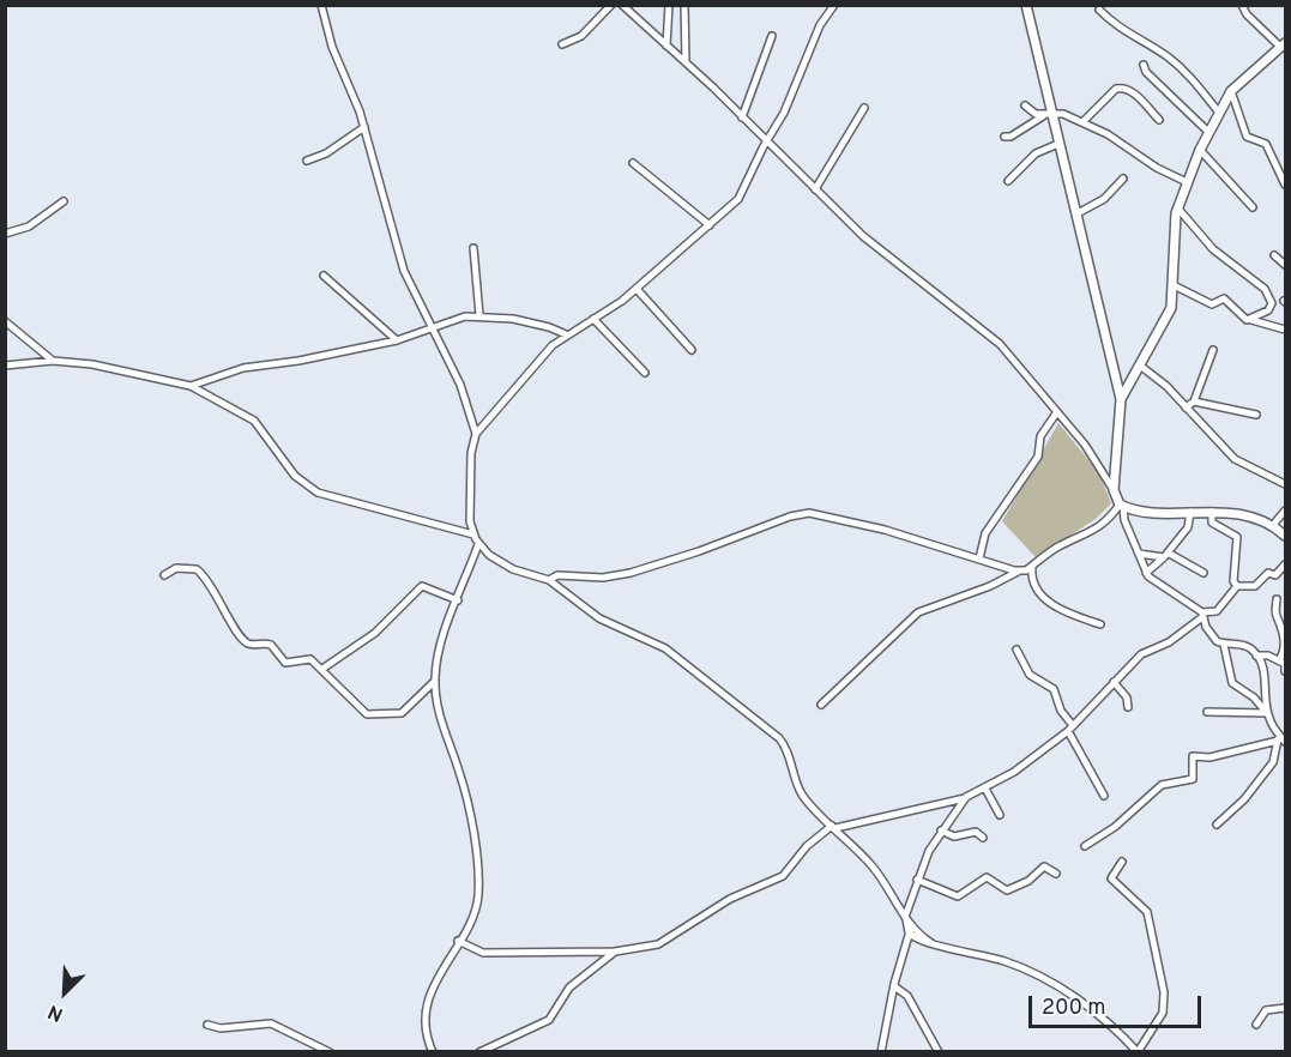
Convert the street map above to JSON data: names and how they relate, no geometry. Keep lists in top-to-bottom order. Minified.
{"scale_bar":"200 m","north":"bottom left"}
